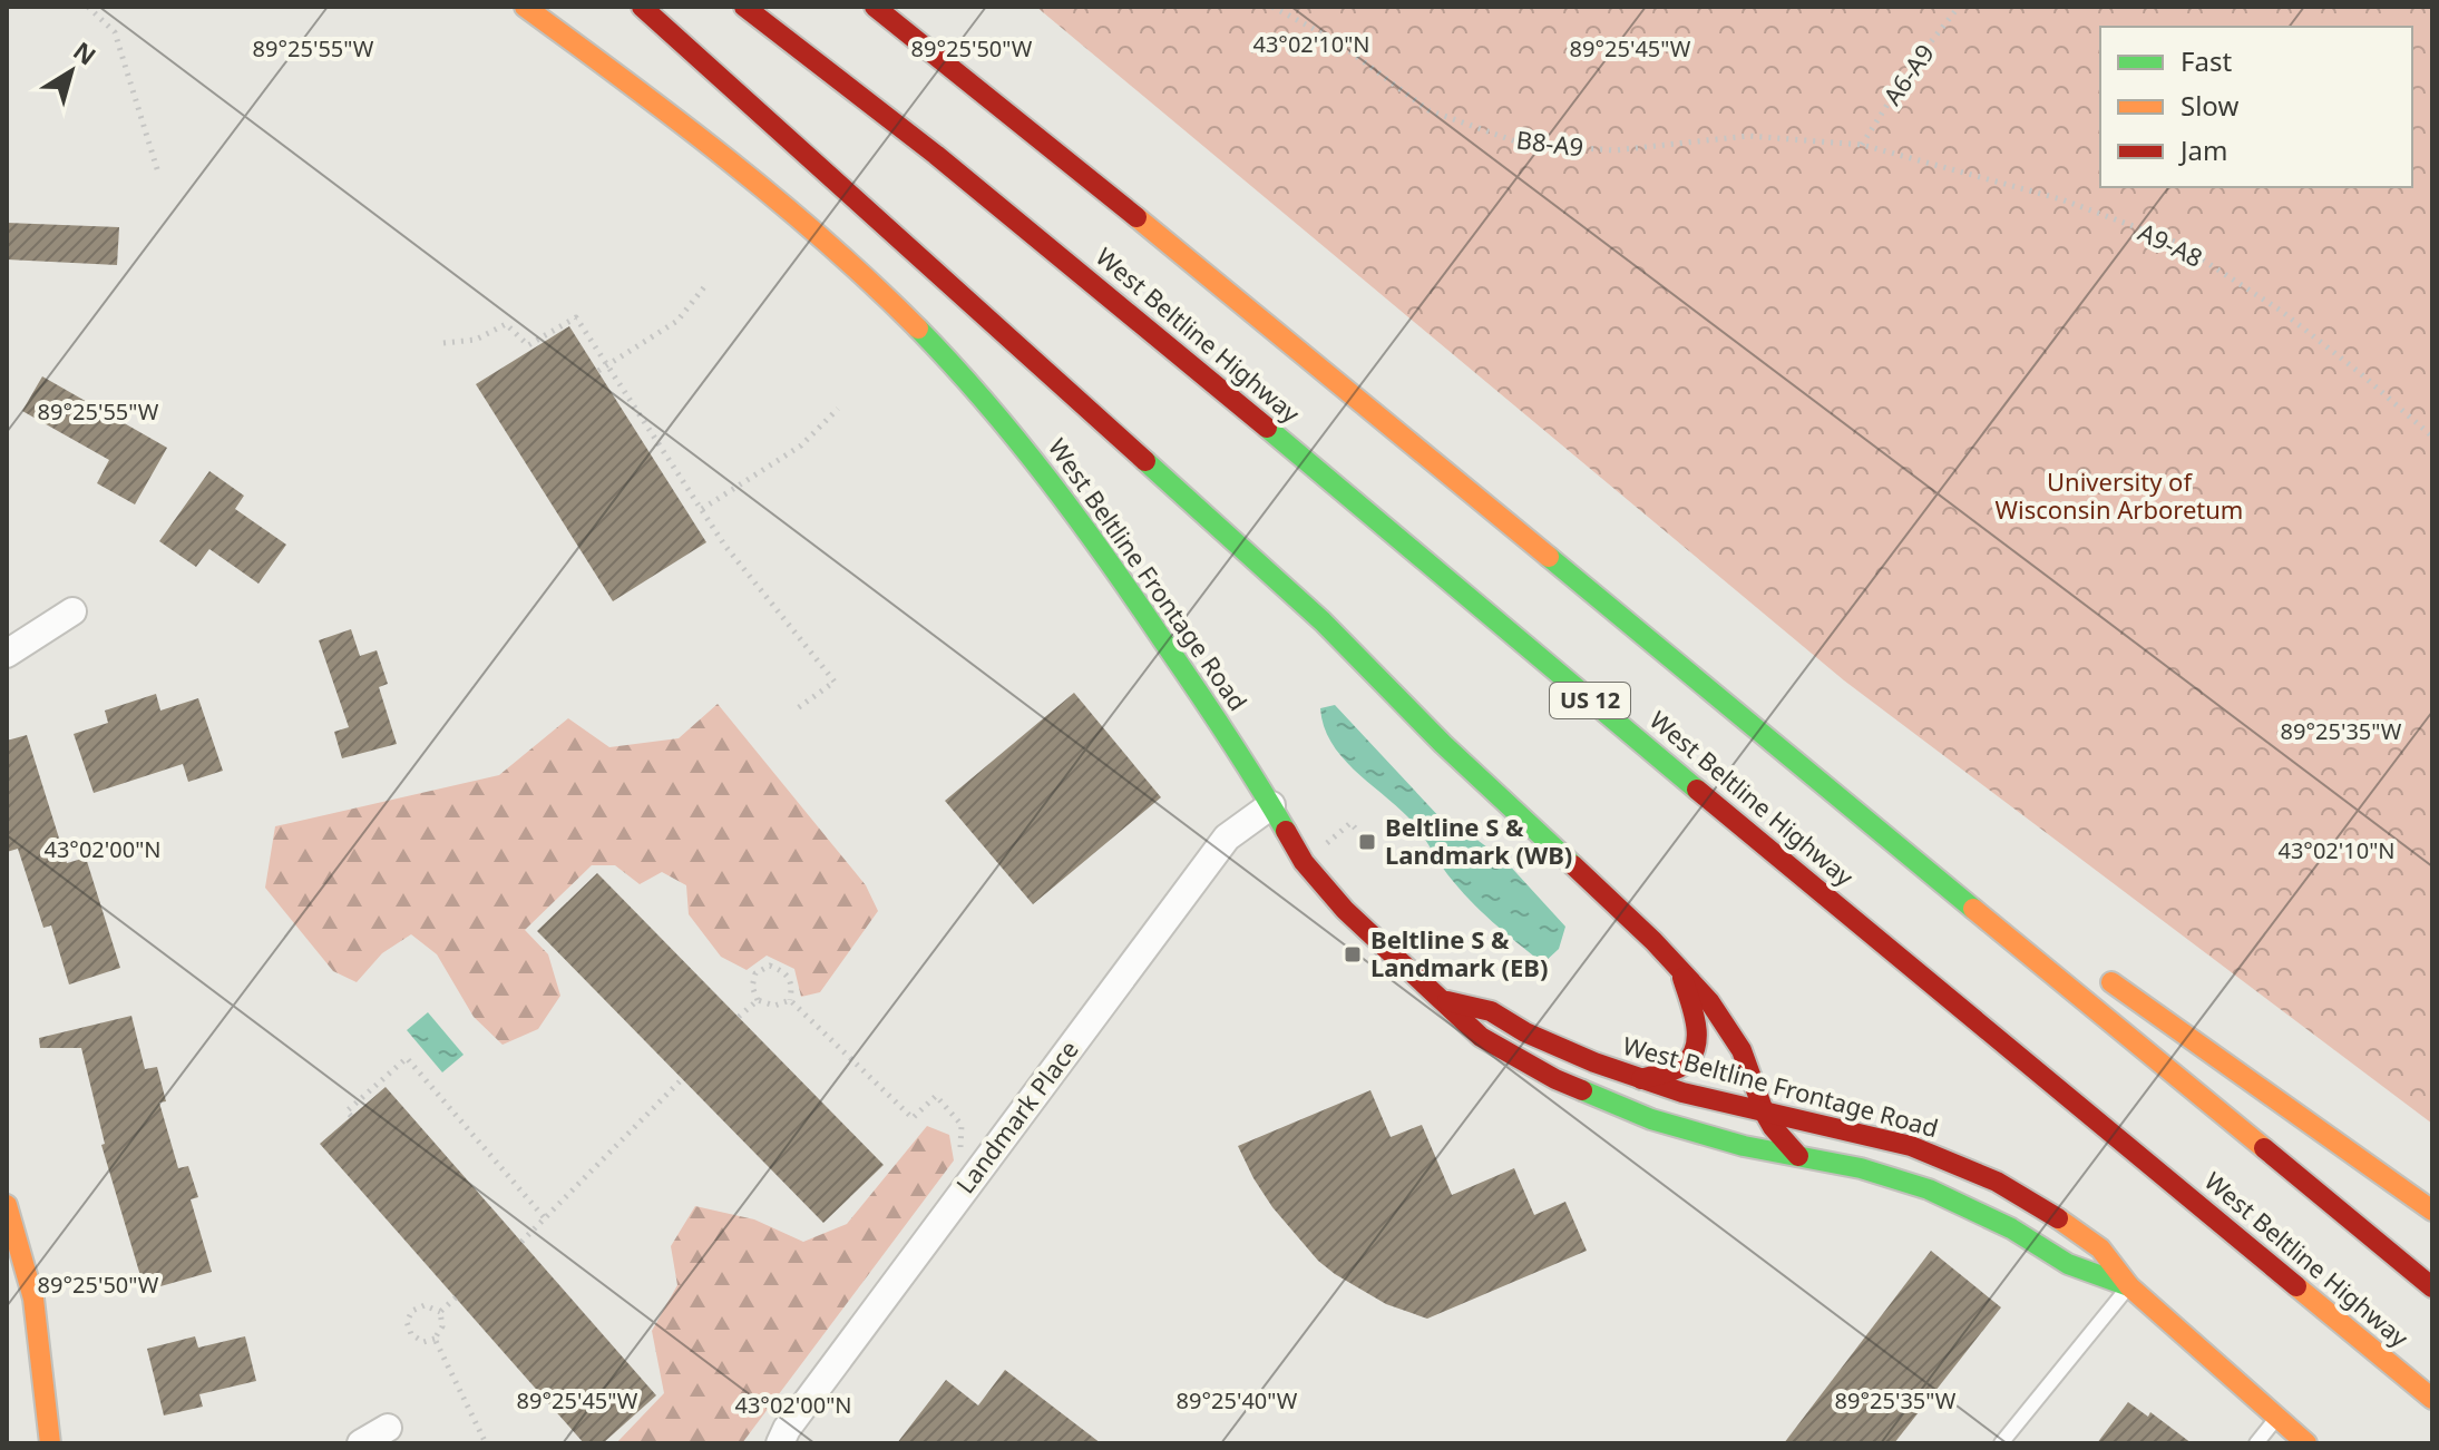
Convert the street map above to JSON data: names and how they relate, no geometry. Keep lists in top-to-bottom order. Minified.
{"streets":{"main road":["West Beltline Highway","West Beltline Frontage Road","US 12"],"street":["Landmark Place"],"path":["A6-A9","B8-A9","A9-A8"]},"crossings":[["A6-A9","B8-A9"],["A6-A9","A9-A8"],["B8-A9","A9-A8"],["West Beltline Frontage Road","Landmark Place"]],"parks":["University of Wisconsin Arboretum"],"places":{"transit":["Beltline S & Landmark (WB)","Beltline S & Landmark (EB)"]},"legend":["Fast","Slow","Jam"],"north":"top right","coordinates":["43°02'10\"N","89°25'55\"W","89°25'50\"W","89°25'45\"W","89°25'35\"W","43°02'00\"N","89°25'40\"W"]}
